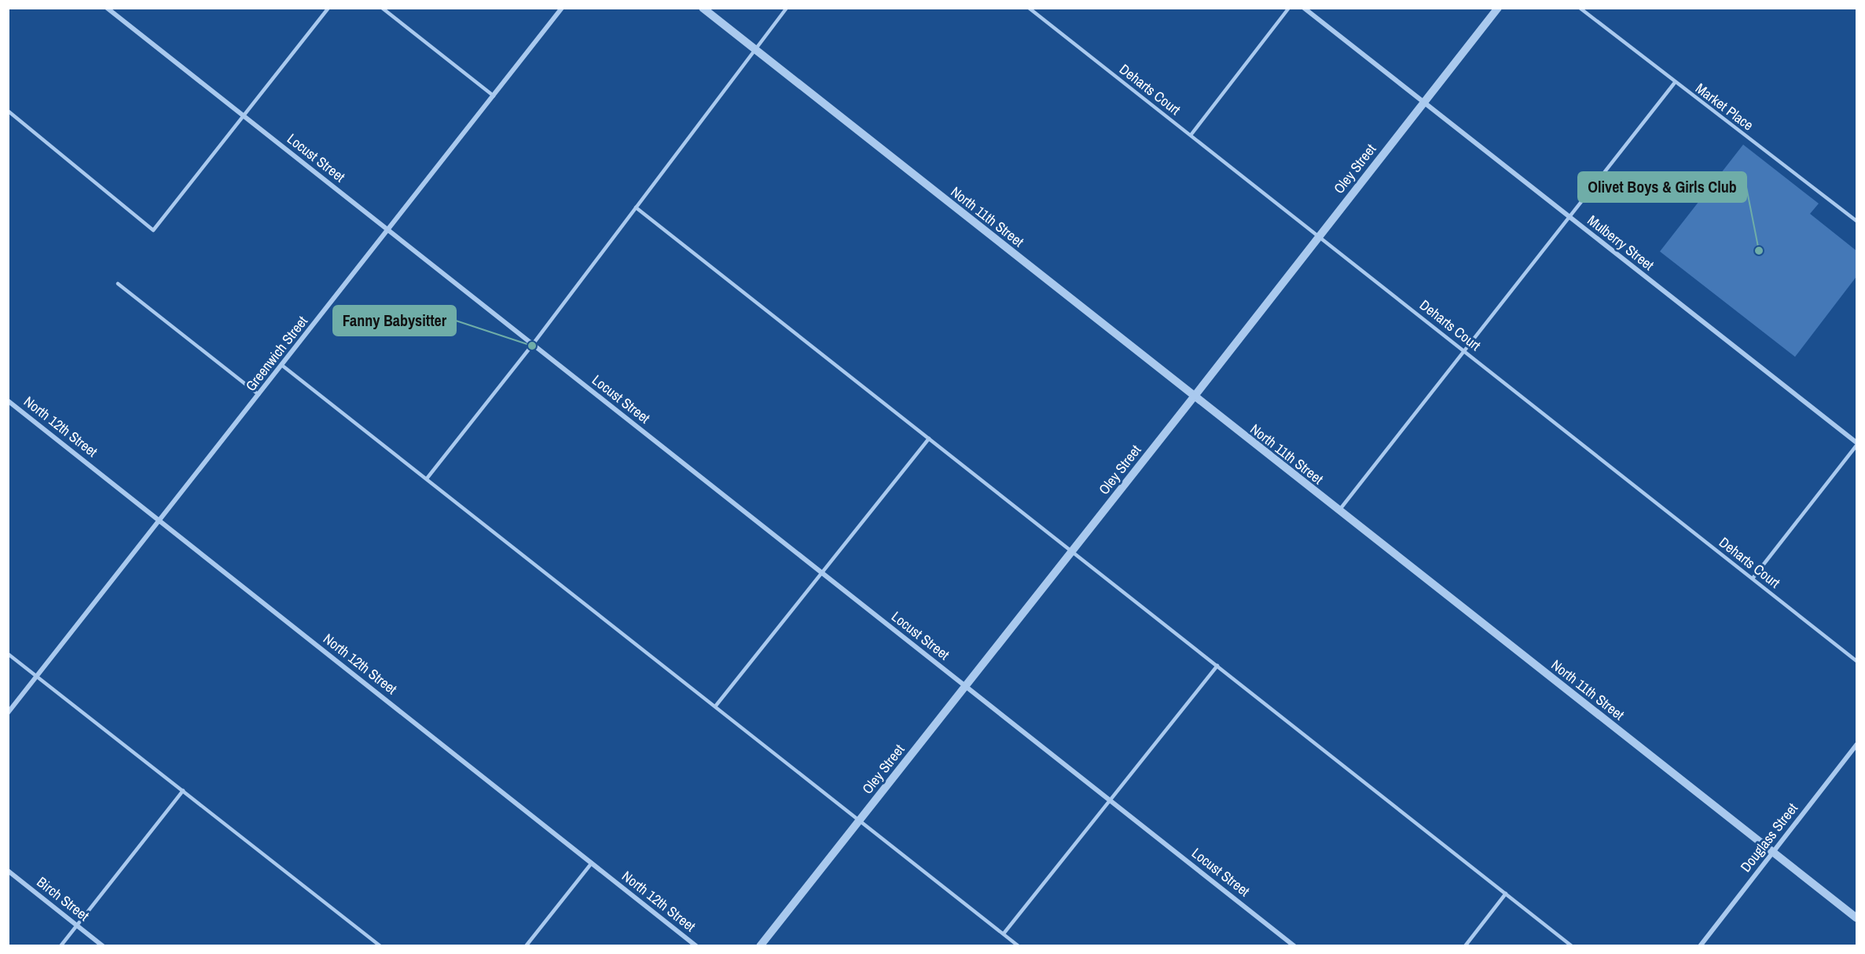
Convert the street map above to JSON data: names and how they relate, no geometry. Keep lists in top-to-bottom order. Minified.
{"streets":{"street":["Locust Street","Oley Street","North 11th Street","Mulberry Street","Greenwich Street","North 12th Street","Douglass Street","Birch Street"],"lane":["Deharts Court","Market Place"]},"crossings":[["Deharts Court","Oley Street"],["Locust Street","Oley Street"],["Locust Street","Greenwich Street"],["Oley Street","North 11th Street"],["Oley Street","Mulberry Street"],["North 11th Street","Douglass Street"],["Greenwich Street","North 12th Street"]],"places":["Olivet Boys & Girls Club","Fanny Babysitter"]}
